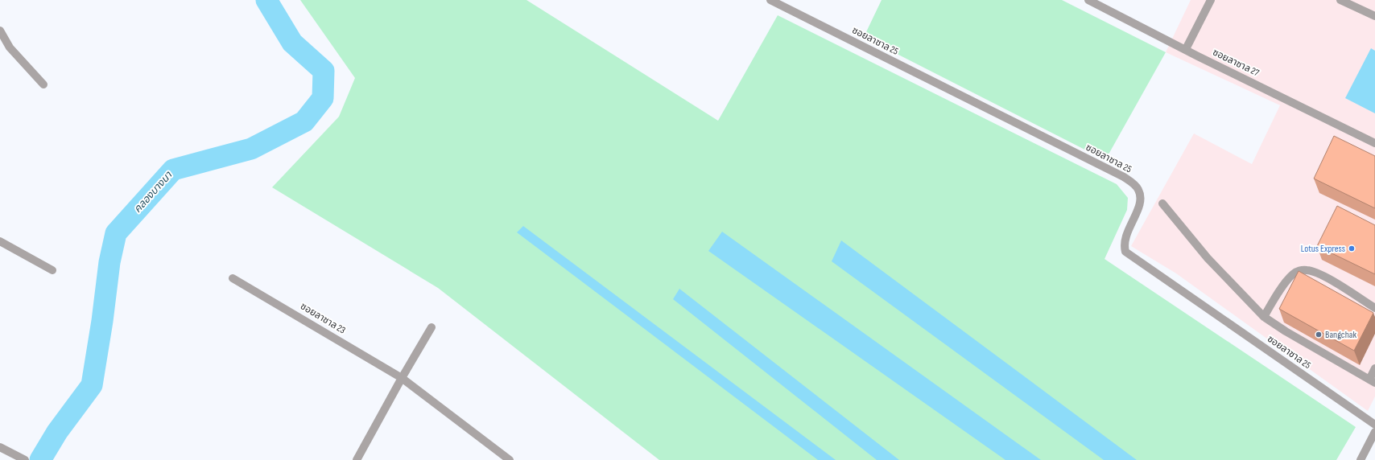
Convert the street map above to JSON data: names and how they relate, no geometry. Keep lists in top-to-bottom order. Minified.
{"streets":{"street":["ซอยลาซาล 25","ซอยลาซาล 27","ซอยลาซาล 23"]},"water":["คลองบางนา"],"places":["Lotus Express","Bangchak"]}
